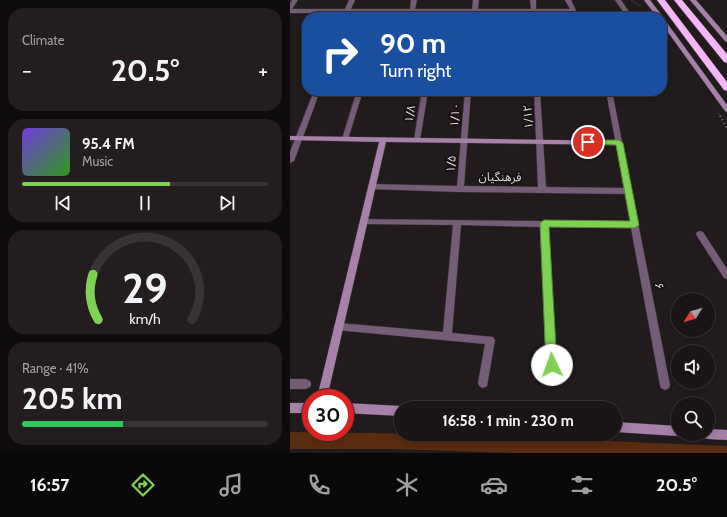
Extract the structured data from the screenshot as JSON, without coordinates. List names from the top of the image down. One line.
{"streets":{"street":["۱/۸","۱/۱۰","۱/۱۲","۱/۵","فرهنگیان","۶"]},"crossings":[["۱/۱۰","۱/۵"],["۱/۱۲","فرهنگیان"],["۱/۵","فرهنگیان"],["فرهنگیان","۶"]],"north":"bottom left","page":{"tile":["Climate",["Range · 41%","205 km"]],"turn":["90 m","Turn right"],"heat":["−","20.5°","+"],"song":["95.4 FM","Music"],"limit":"30","trip":"16:58 · 1 min · 230 m","tabs":["16:57","20.5°"],"gauge":["29","km/h"]}}
